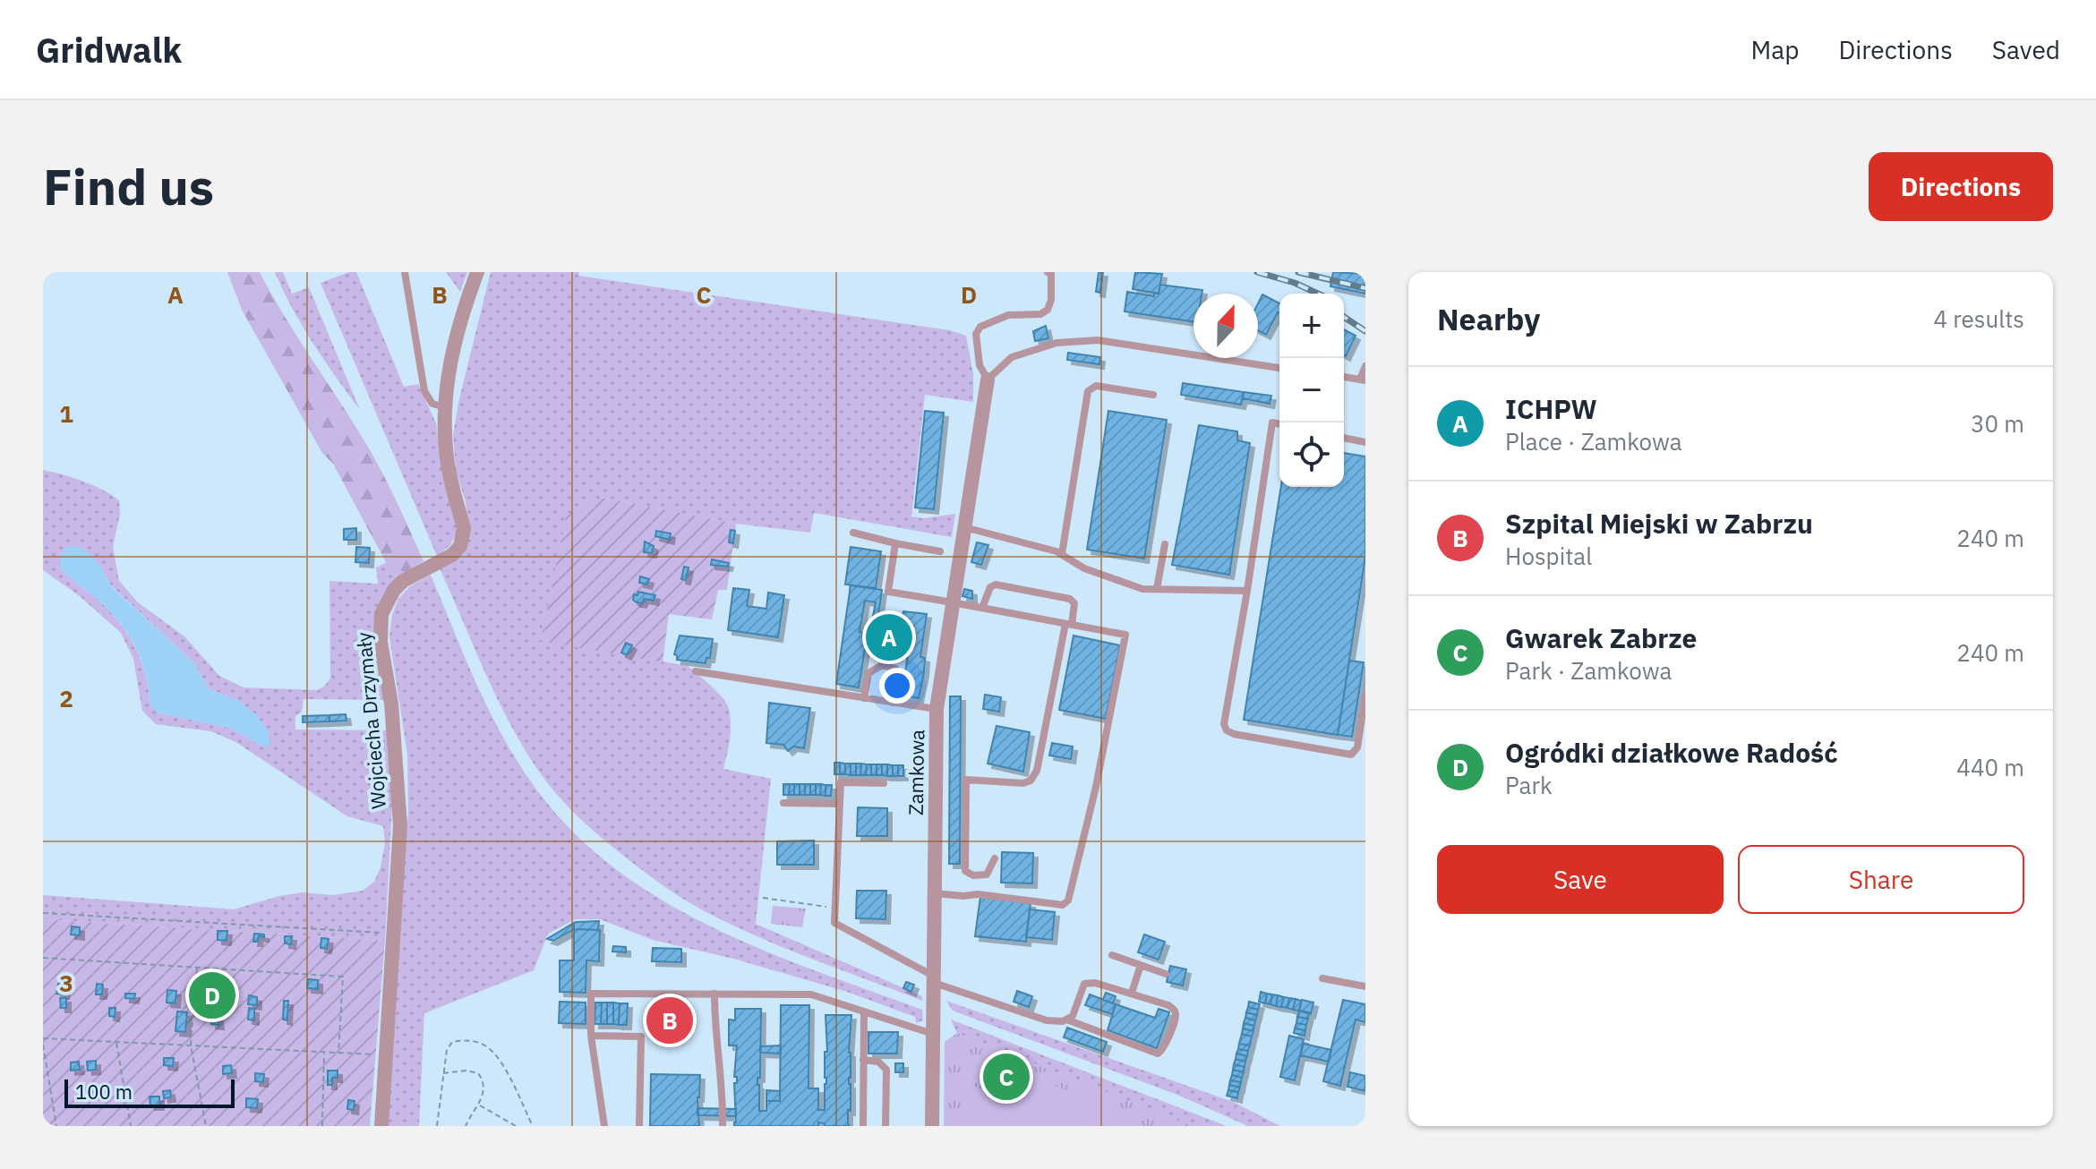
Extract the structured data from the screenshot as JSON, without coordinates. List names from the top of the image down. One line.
{"streets":{"street":["Wojciecha Drzymały","Zamkowa"]},"scale_bar":"100 m","north":"top","page":{"header":"Gridwalk","nav":["Map","Directions","Saved"],"buttons":["Directions",["Save","Share"]],"title":"Find us","heading":["Nearby","4 results"],"map_buttons":["+","−"],"list":[{"mark":"A","name":"ICHPW","note":"Place · Zamkowa","value":"30 m"},{"mark":"B","name":"Szpital Miejski w Zabrzu","note":"Hospital","value":"240 m"},{"mark":"C","name":"Gwarek Zabrze","note":"Park · Zamkowa","value":"240 m"},{"mark":"D","name":"Ogródki działkowe Radość","note":"Park","value":"440 m"}],"pins":["A","D","B","C"],"scale":"100 m"},"grid":{"columns":["A","B","C","D"],"rows":["1","2","3"]}}
